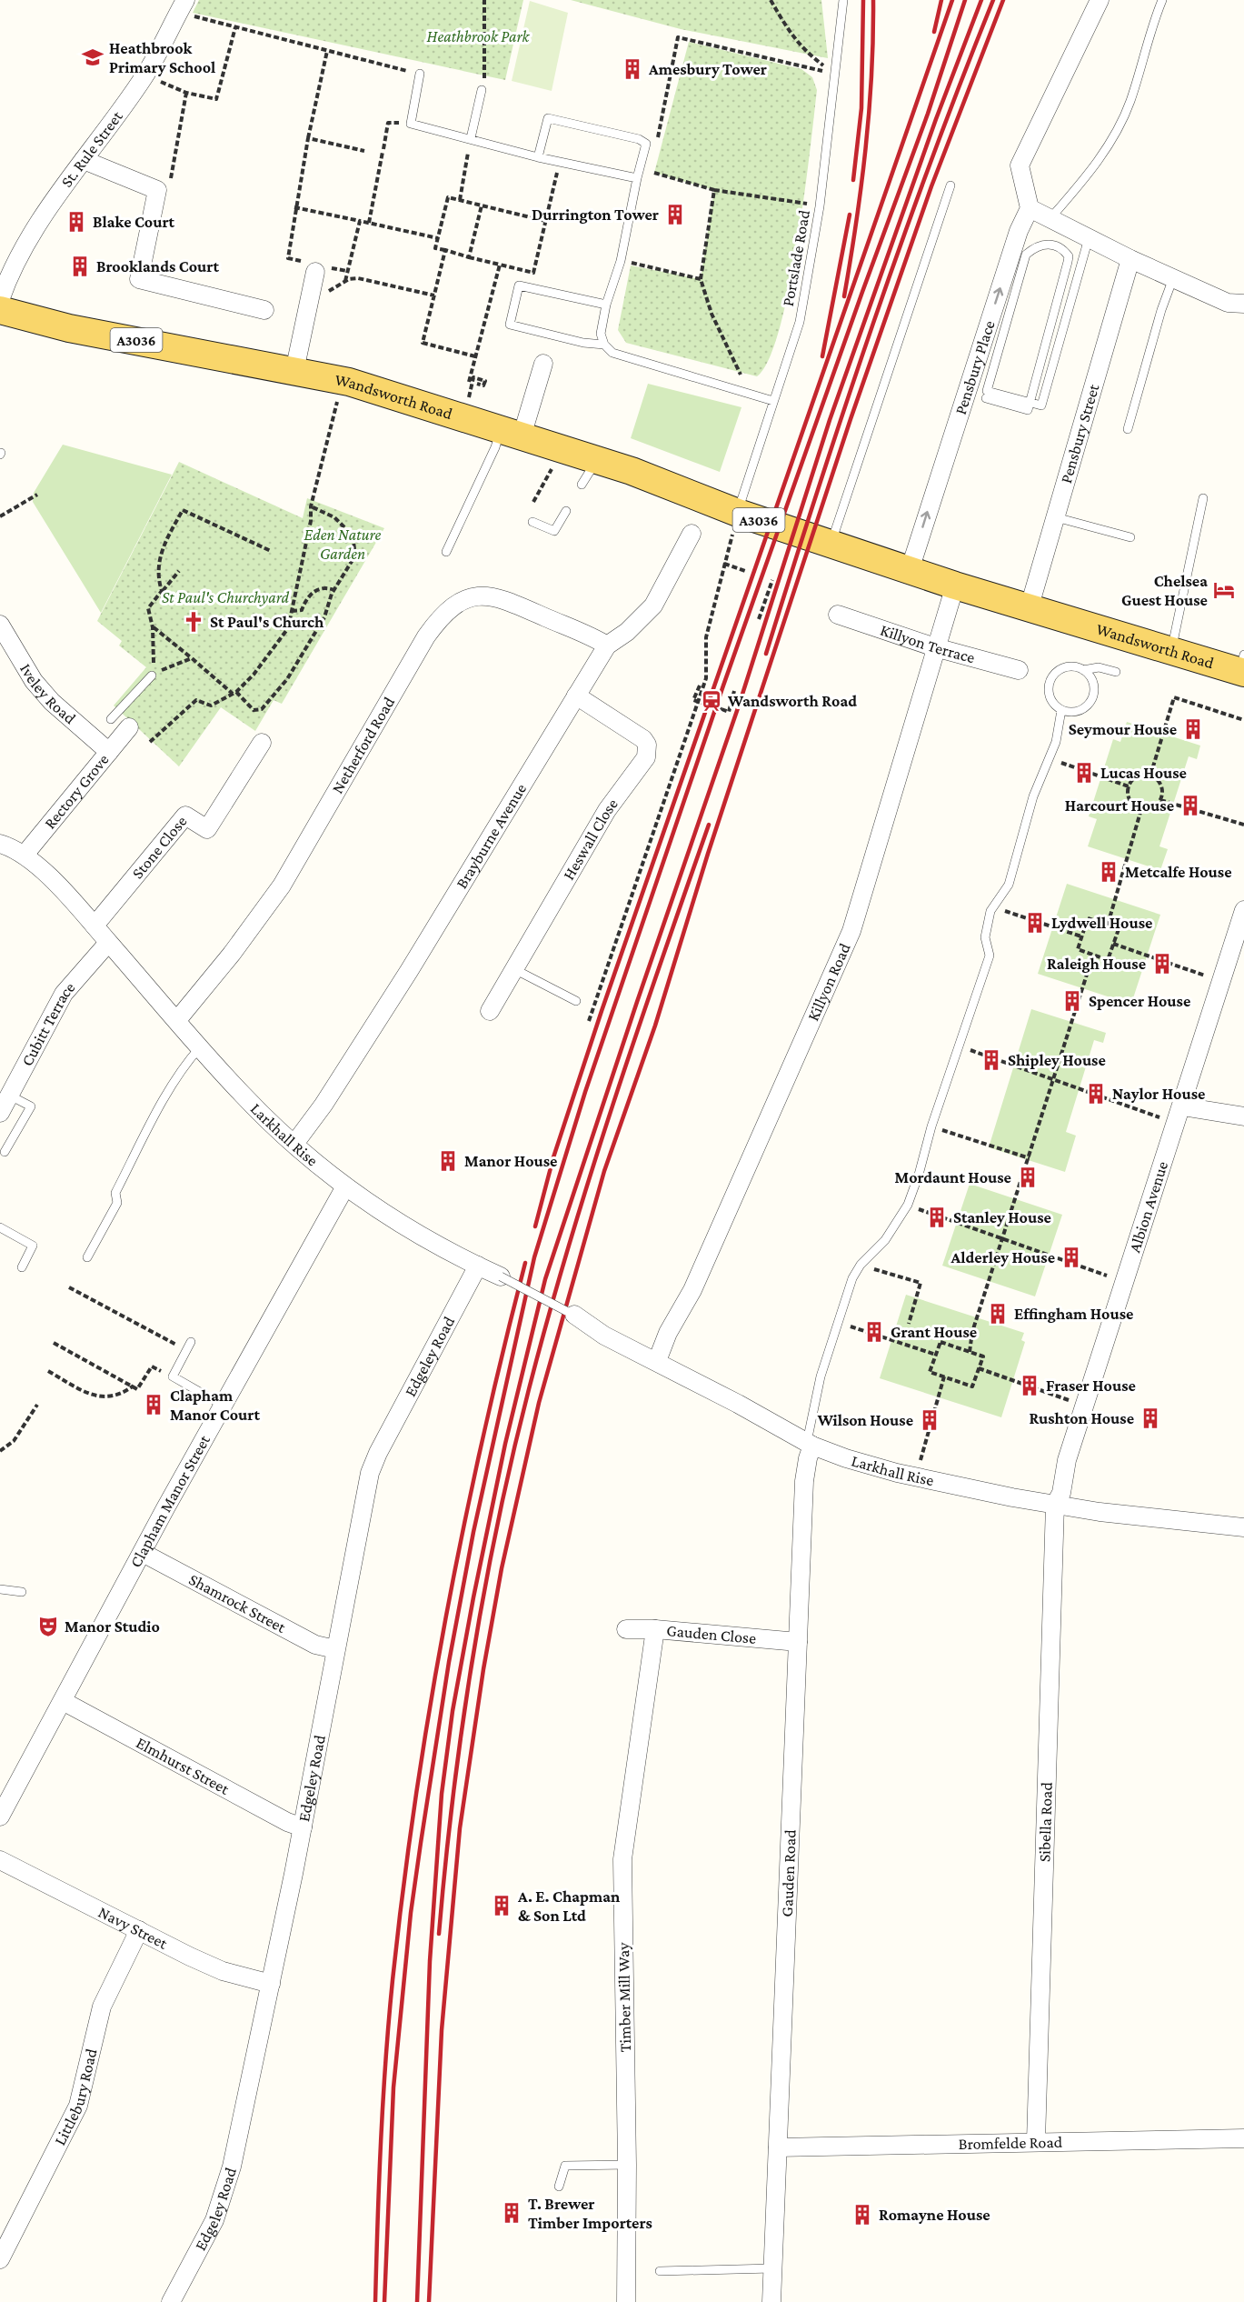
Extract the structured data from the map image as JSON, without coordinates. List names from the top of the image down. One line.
{"streets":{"main road":["A3036","Wandsworth Road"],"street":["St. Rule Street","Pensbury Place","Pensbury Street","Killyon Terrace","Iveley Road","Netherford Road","Rectory Grove","Brayburne Avenue","Heswall Close","Stone Close","Killyon Road","Cubitt Terrace","Larkhall Rise","Albion Avenue","Edgeley Road","Clapham Manor Street","Shamrock Street","Gauden Close","Elmhurst Street","Sibella Road","Gauden Road","Navy Street","Timber Mill Way","Littlebury Road","Bromfelde Road"],"lane":["Portslade Road"]},"crossings":[["Portslade Road","Wandsworth Road"],["Pensbury Place","Wandsworth Road"],["Wandsworth Road","Pensbury Street"],["Wandsworth Road","Killyon Road"],["Killyon Terrace","Killyon Road"],["Iveley Road","Rectory Grove"],["Netherford Road","Brayburne Avenue"],["Netherford Road","Larkhall Rise"],["Brayburne Avenue","Heswall Close"],["Brayburne Avenue","Larkhall Rise"],["Killyon Road","Larkhall Rise"],["Cubitt Terrace","Larkhall Rise"],["Larkhall Rise","Albion Avenue"],["Larkhall Rise","Edgeley Road"],["Larkhall Rise","Clapham Manor Street"],["Larkhall Rise","Sibella Road"],["Larkhall Rise","Gauden Road"],["Albion Avenue","Sibella Road"],["Edgeley Road","Shamrock Street"],["Edgeley Road","Elmhurst Street"],["Edgeley Road","Navy Street"],["Clapham Manor Street","Shamrock Street"],["Clapham Manor Street","Elmhurst Street"],["Gauden Close","Gauden Road"],["Gauden Close","Timber Mill Way"],["Sibella Road","Bromfelde Road"],["Gauden Road","Bromfelde Road"],["Navy Street","Littlebury Road"]],"one_way":["Pensbury Place"],"parks":["Heathbrook Park","Eden Nature Garden","St Paul's Churchyard"],"places":{"school or university":["Heathbrook Primary School"],"building":["Amesbury Tower","Durrington Tower","Blake Court","Brooklands Court","Seymour House","Lucas House","Harcourt House","Metcalfe House","Lydwell House","Raleigh House","Spencer House","Shipley House","Naylor House","Manor House","Mordaunt House","Stanley House","Alderley House","Effingham House","Grant House","Fraser House","Clapham Manor Court","Rushton House","Wilson House","A. E. Chapman & Son Ltd","T. Brewer Timber Importers","Romayne House"],"hotel":["Chelsea Guest House"],"church":["St Paul's Church"],"station":["Wandsworth Road"],"theatre":["Manor Studio"]}}
